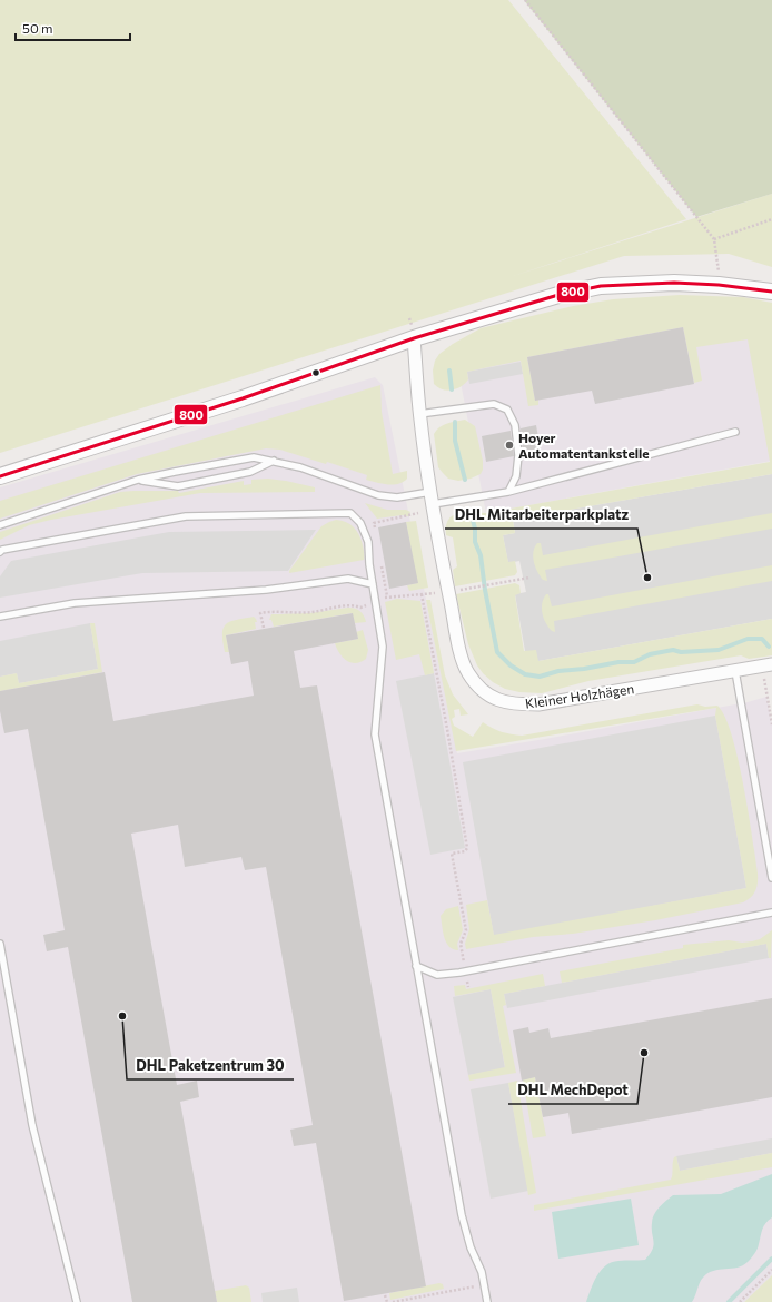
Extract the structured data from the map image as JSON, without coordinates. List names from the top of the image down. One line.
{"streets":{"street":["Kleiner Holzhägen"]},"places":["Hoyer Automatentankstelle","DHL Mitarbeiterparkplatz","DHL Paketzentrum 30","DHL MechDepot"],"lines":["transit line 800"],"scale_bar":"50 m"}
